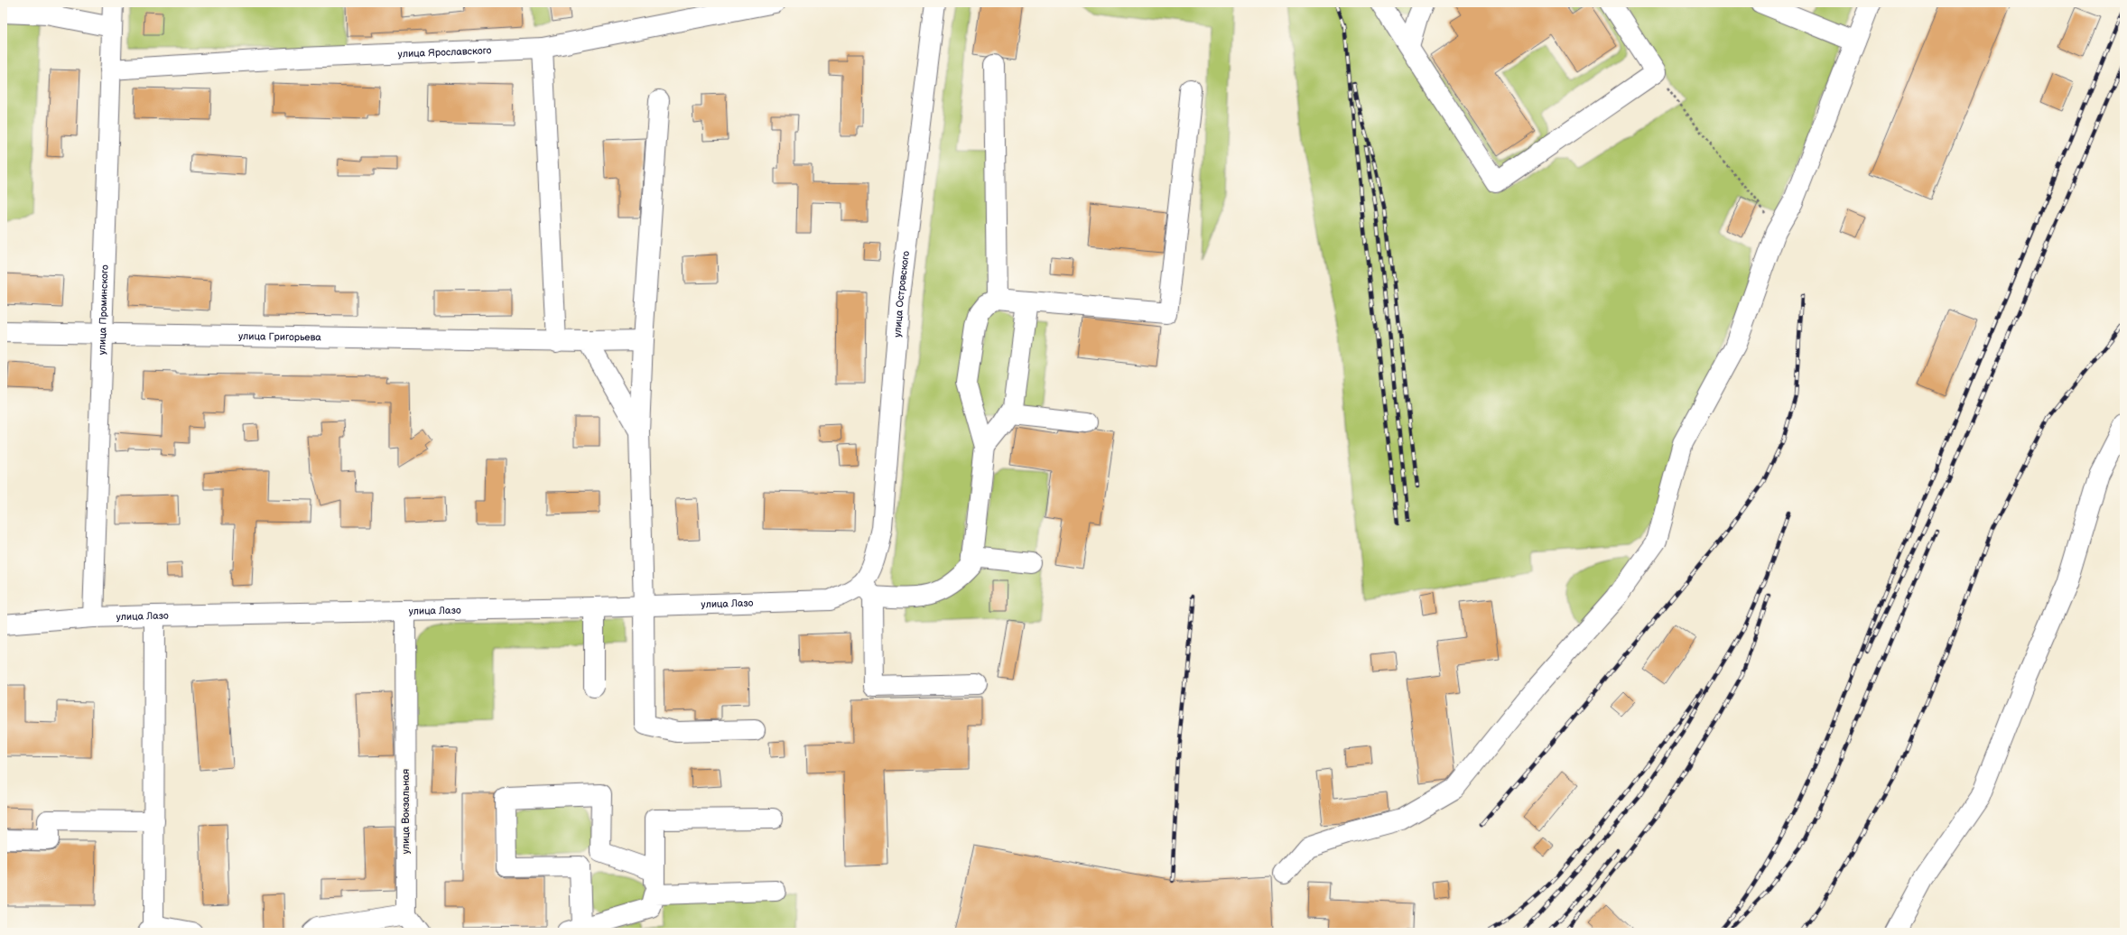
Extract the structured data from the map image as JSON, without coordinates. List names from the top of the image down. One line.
{"streets":{"street":["улица Ярославского","улица Островского","улица Проминского","улица Григорьева","улица Лазо","улица Вокзальная"]},"crossings":[["улица Ярославского","улица Проминского"],["улица Островского","улица Лазо"],["улица Проминского","улица Григорьева"],["улица Проминского","улица Лазо"],["улица Лазо","улица Вокзальная"]]}
